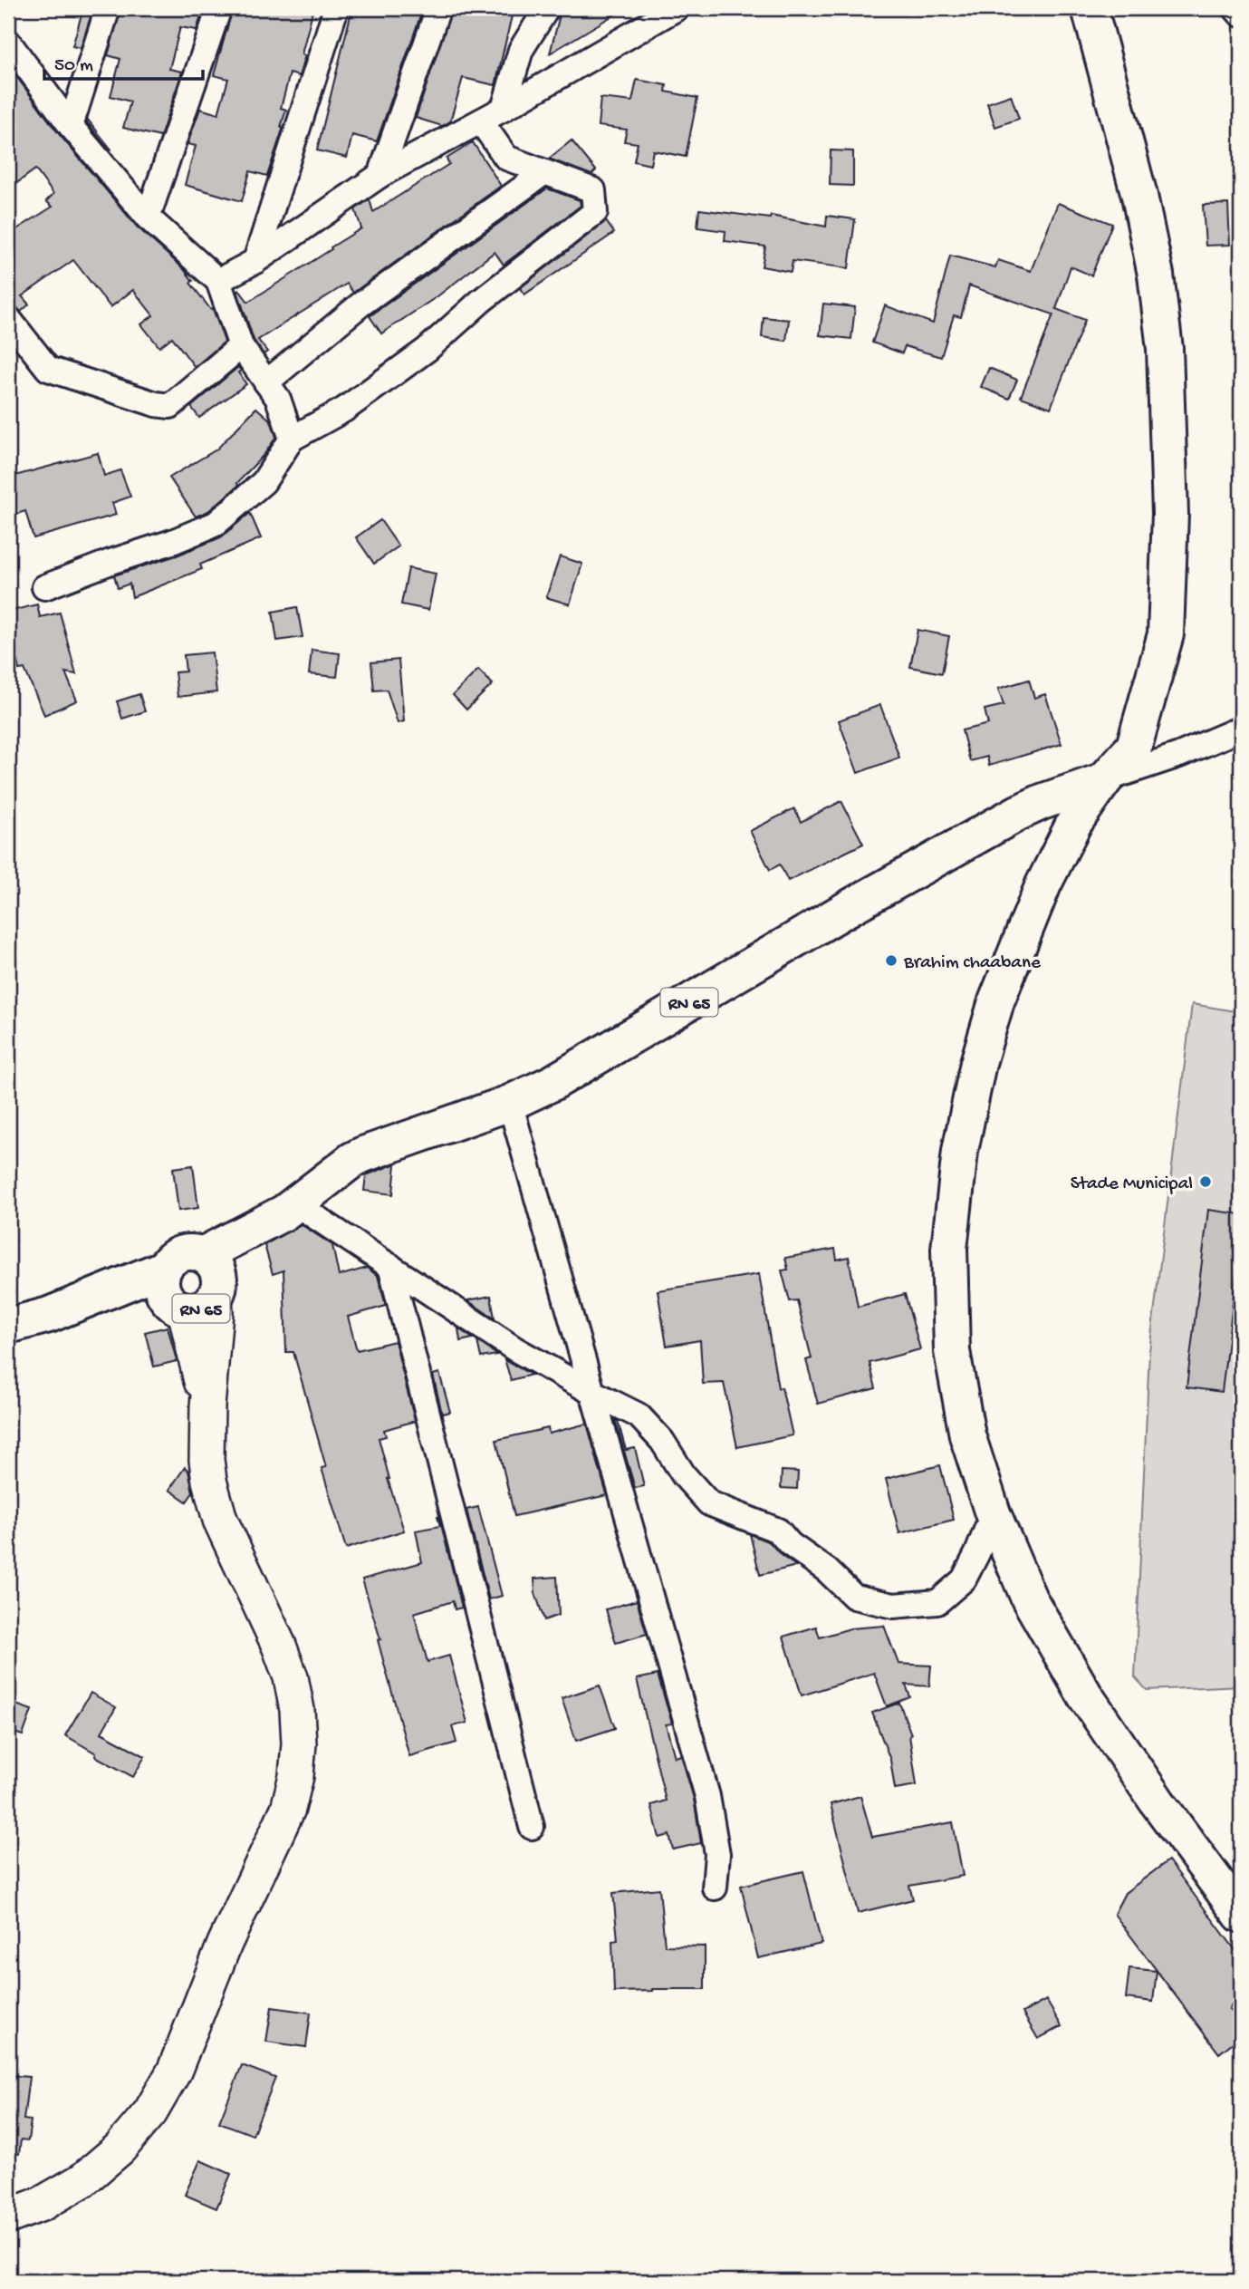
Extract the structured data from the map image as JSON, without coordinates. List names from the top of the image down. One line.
{"streets":{"main road":["RN 65"]},"places":["Brahim chaabane","Stade Municipal"],"scale_bar":"50 m"}
